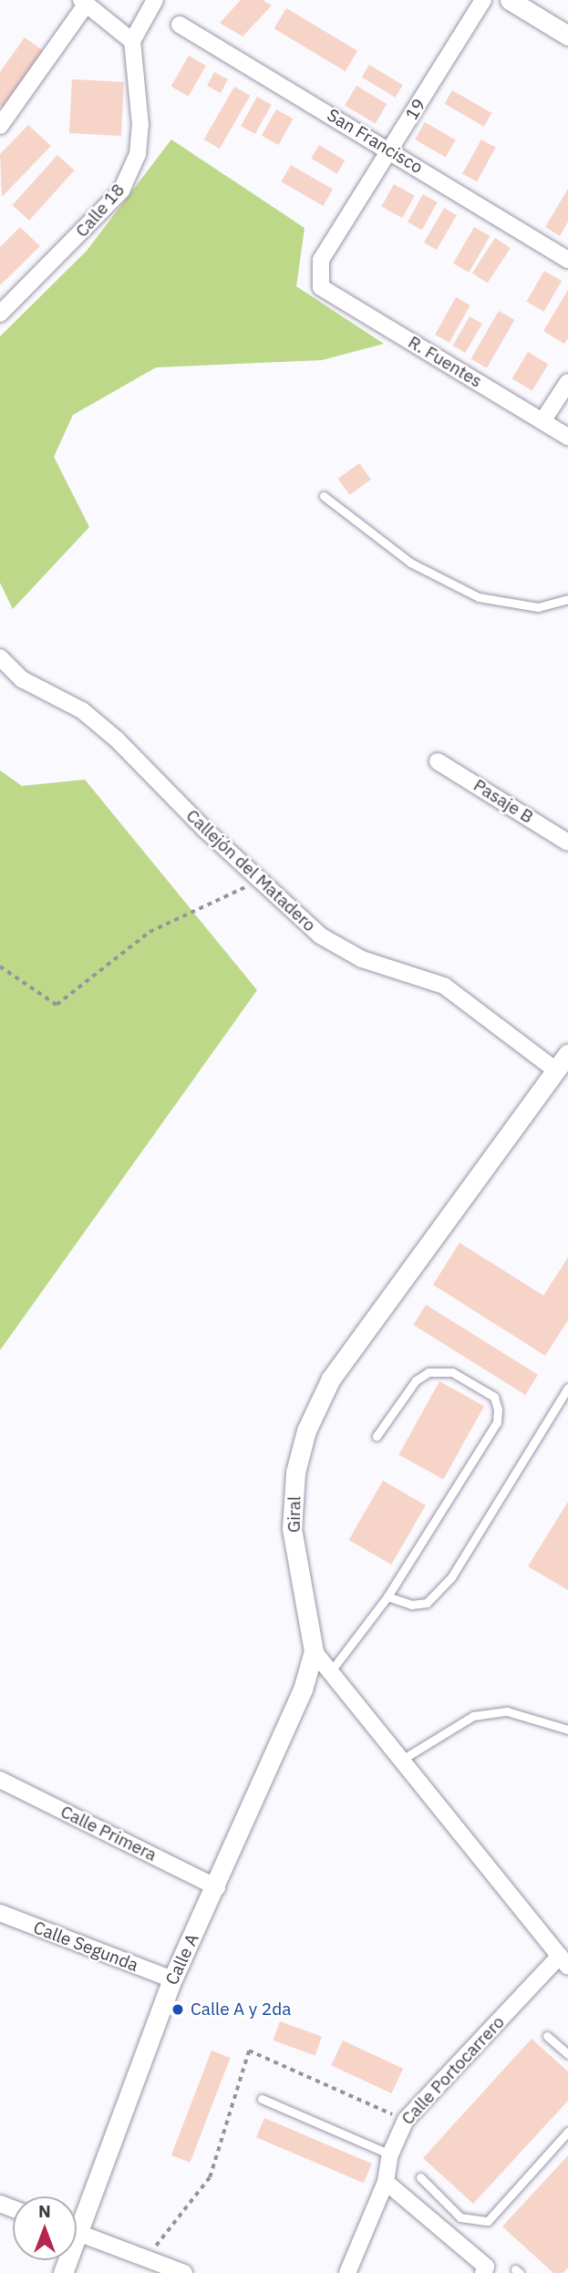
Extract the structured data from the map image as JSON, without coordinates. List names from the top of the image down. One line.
{"streets":{"street":["19","San Francisco","Calle 18","R. Fuentes","Pasaje B","Callejón del Matadero","Giral","Calle Primera","Calle Segunda","Calle A","Calle Portocarrero"]},"crossings":[["19","San Francisco"],["19","R. Fuentes"],["Callejón del Matadero","Giral"],["Giral","Calle A"],["Giral","Calle Portocarrero"],["Calle Primera","Calle A"],["Calle Segunda","Calle A"]],"places":["Calle A y 2da"],"north":"top"}
